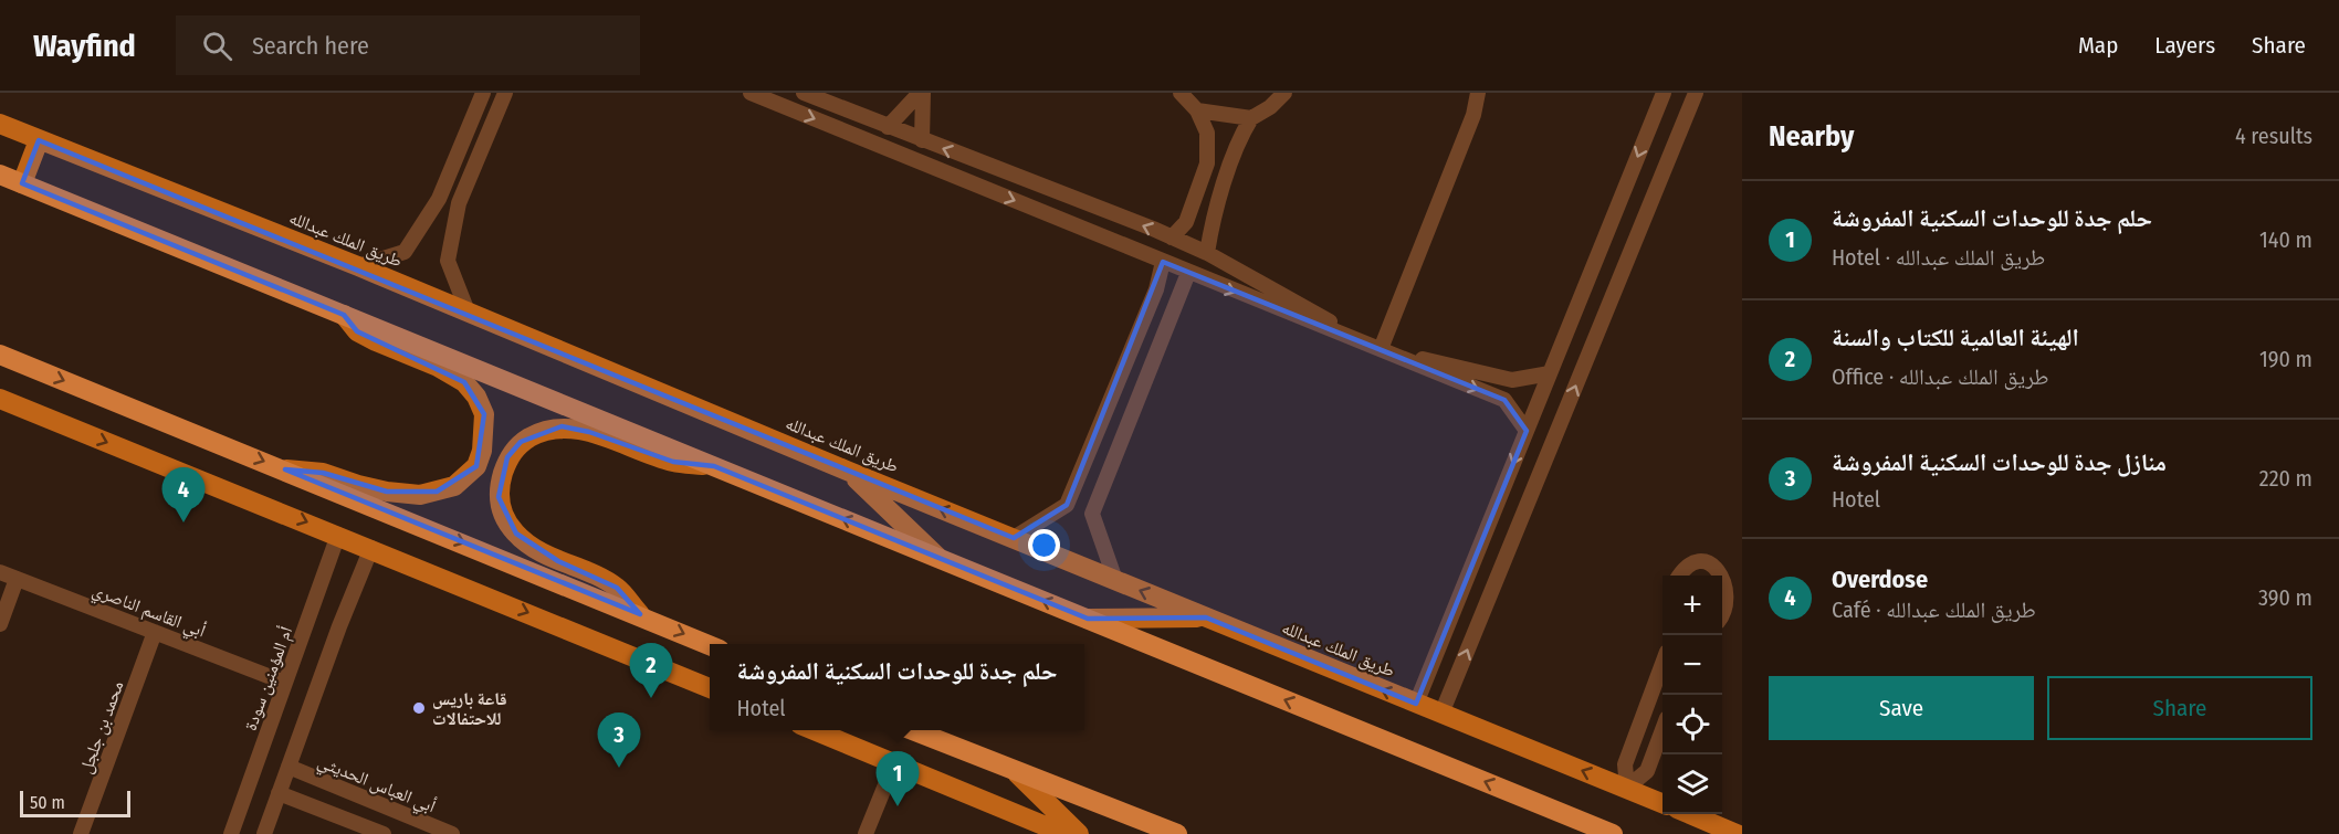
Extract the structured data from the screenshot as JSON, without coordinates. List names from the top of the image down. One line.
{"streets":{"main road":["طريق الملك عبدالله"],"street":["أبي القاسم الناصري","أم المؤمنين سودة","محمد بن جلجل","أبي العباس الحديثي"]},"crossings":[["أبي القاسم الناصري","أم المؤمنين سودة"],["أبي القاسم الناصري","محمد بن جلجل"]],"places":["قاعة باريس للاحتفالات"],"scale_bar":"50 m","page":{"header":"Wayfind","search":"Search here","nav":["Map","Layers","Share"],"heading":["Nearby","4 results"],"list":[{"mark":"1","name":"حلم جدة للوحدات السكنية المفروشة","note":"Hotel · طريق الملك عبدالله","value":"140 m"},{"mark":"2","name":"الهيئة العالمية للكتاب والسنة","note":"Office · طريق الملك عبدالله","value":"190 m"},{"mark":"3","name":"منازل جدة للوحدات السكنية المفروشة","note":"Hotel","value":"220 m"},{"mark":"4","name":"Overdose","note":"Café · طريق الملك عبدالله","value":"390 m"}],"pins":["4","2","3","1"],"map_buttons":["+","−"],"popup":["حلم جدة للوحدات السكنية المفروشة","Hotel"],"buttons":["Save","Share"],"scale":"50 m"}}
